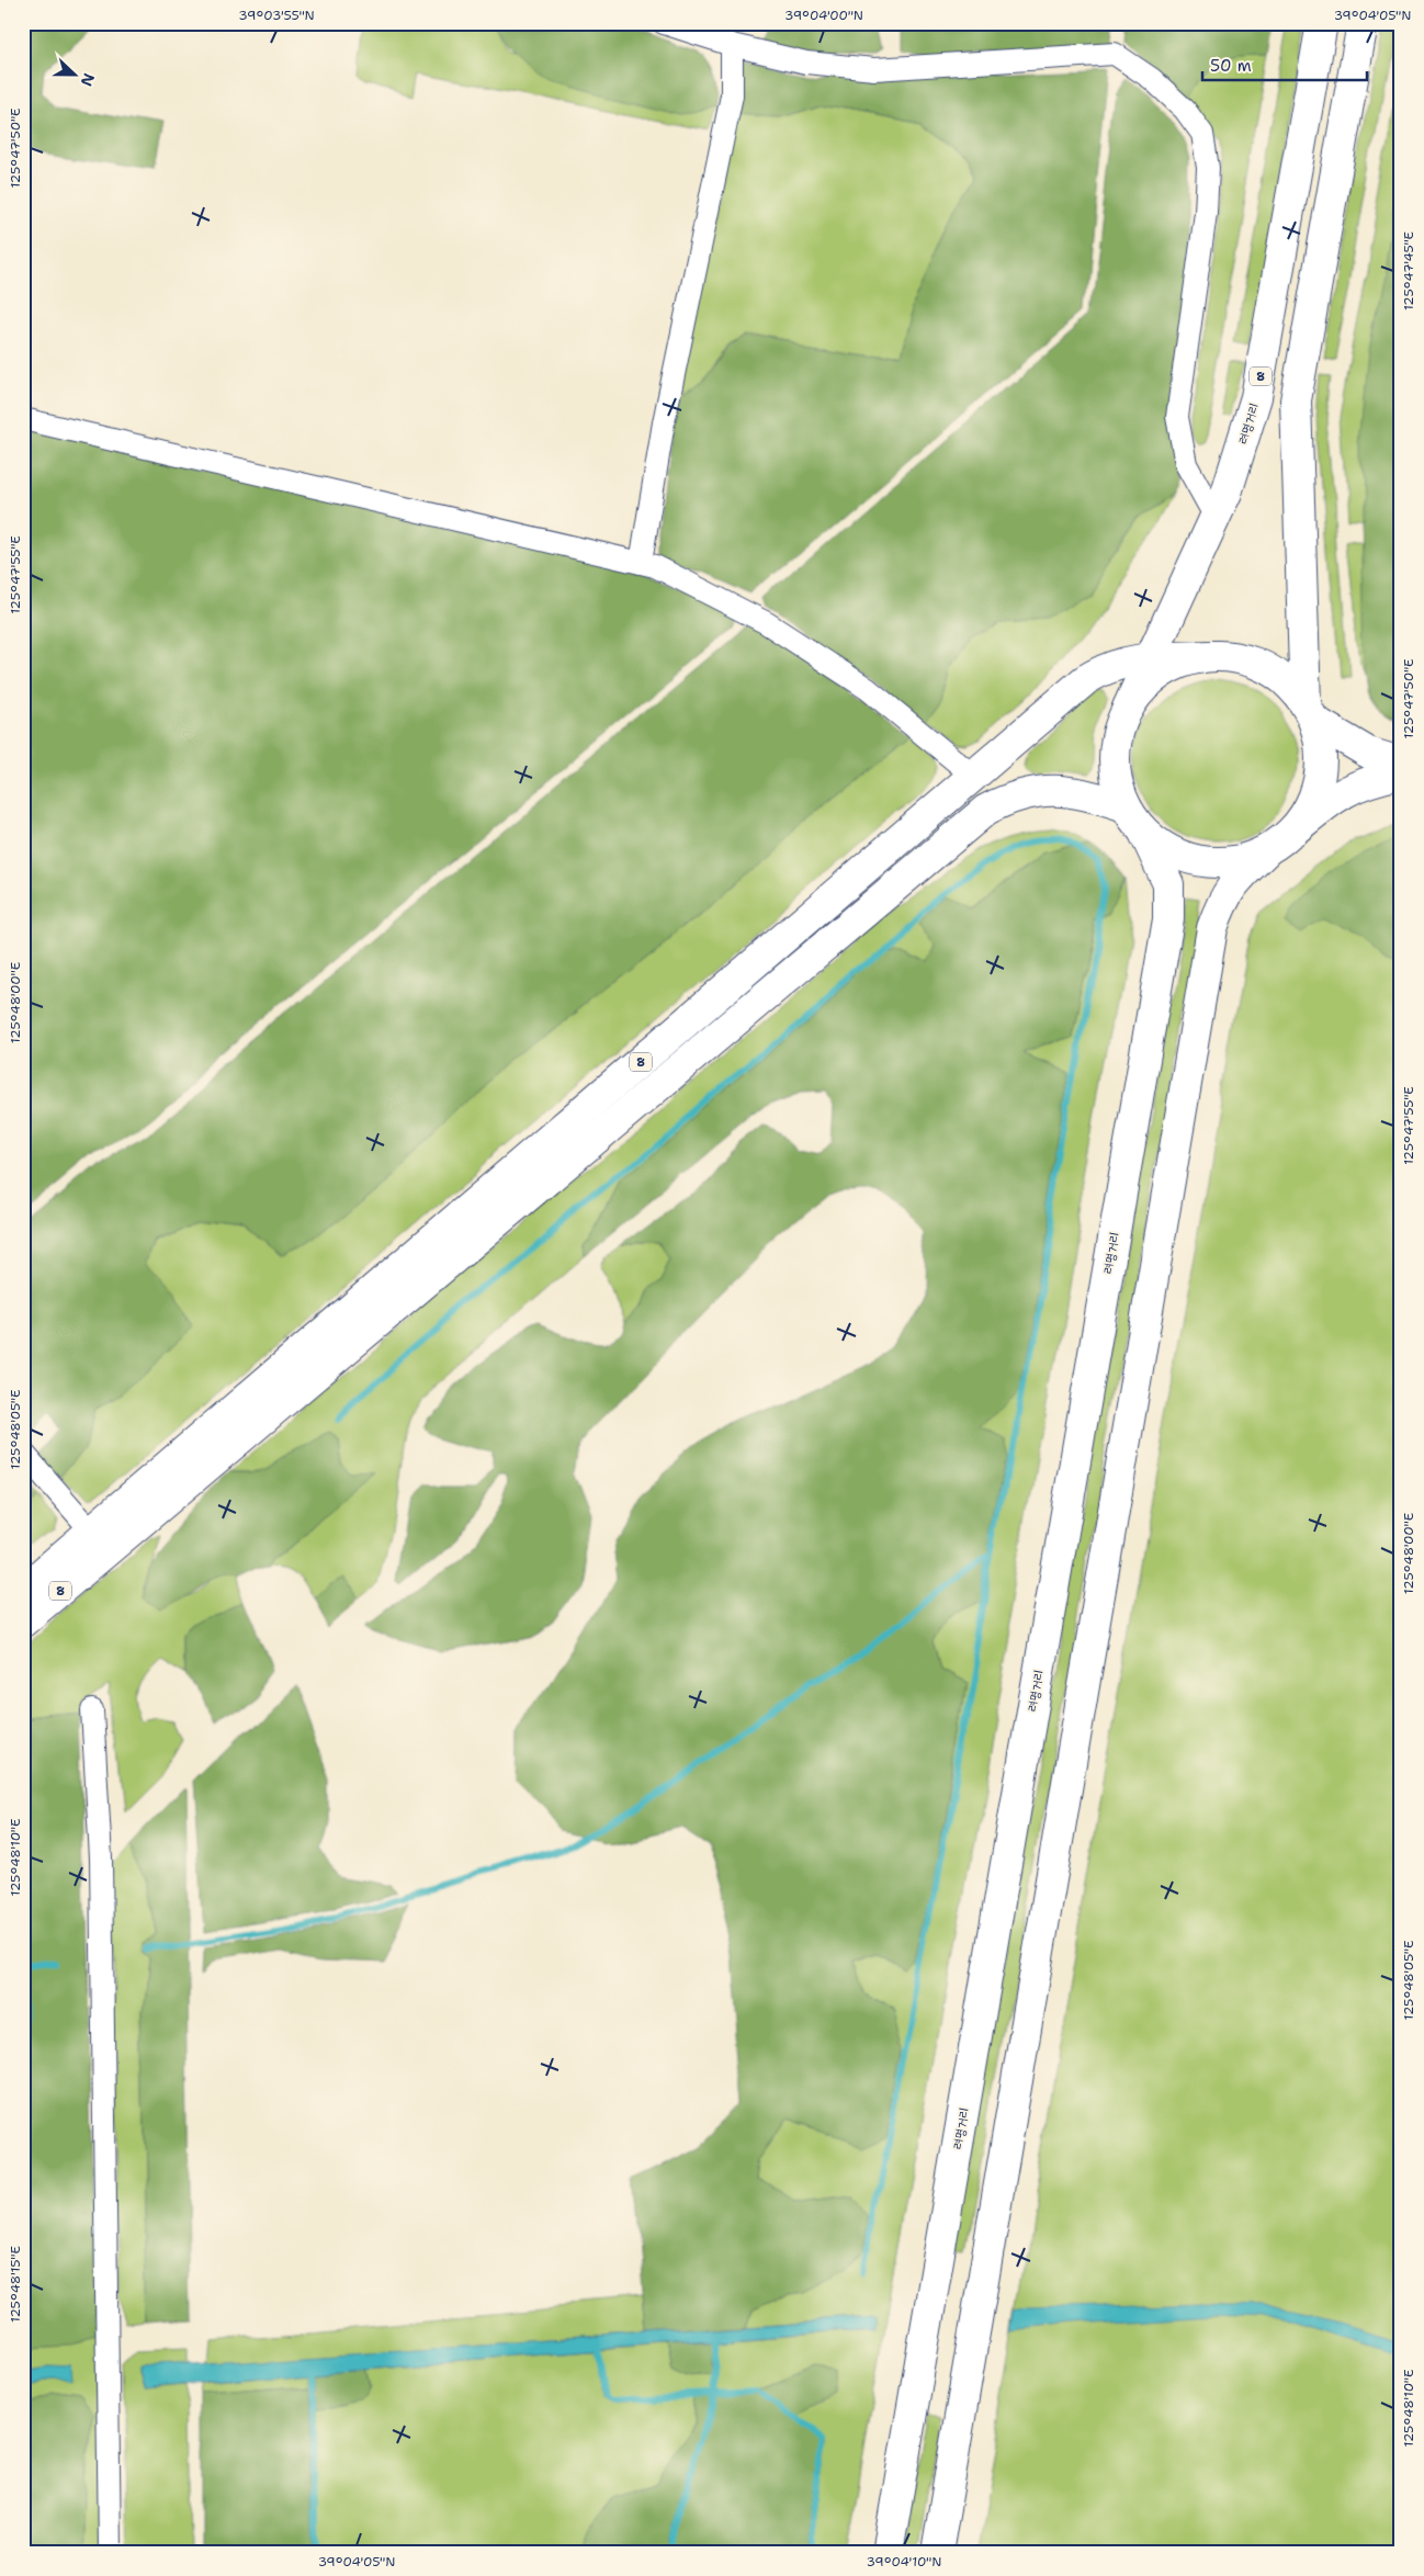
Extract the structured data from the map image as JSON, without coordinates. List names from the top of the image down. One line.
{"streets":{"main road":["8","려명거리"]},"crossings":[["8","려명거리"]],"scale_bar":"50 m","north":"right","coordinates":["39°03'55\"N","39°04'00\"N","39°04'05\"N","125°47'50\"E","125°47'45\"E","125°47'55\"E","125°48'00\"E","125°48'05\"E","125°48'10\"E","125°48'15\"E","39°04'10\"N"]}
